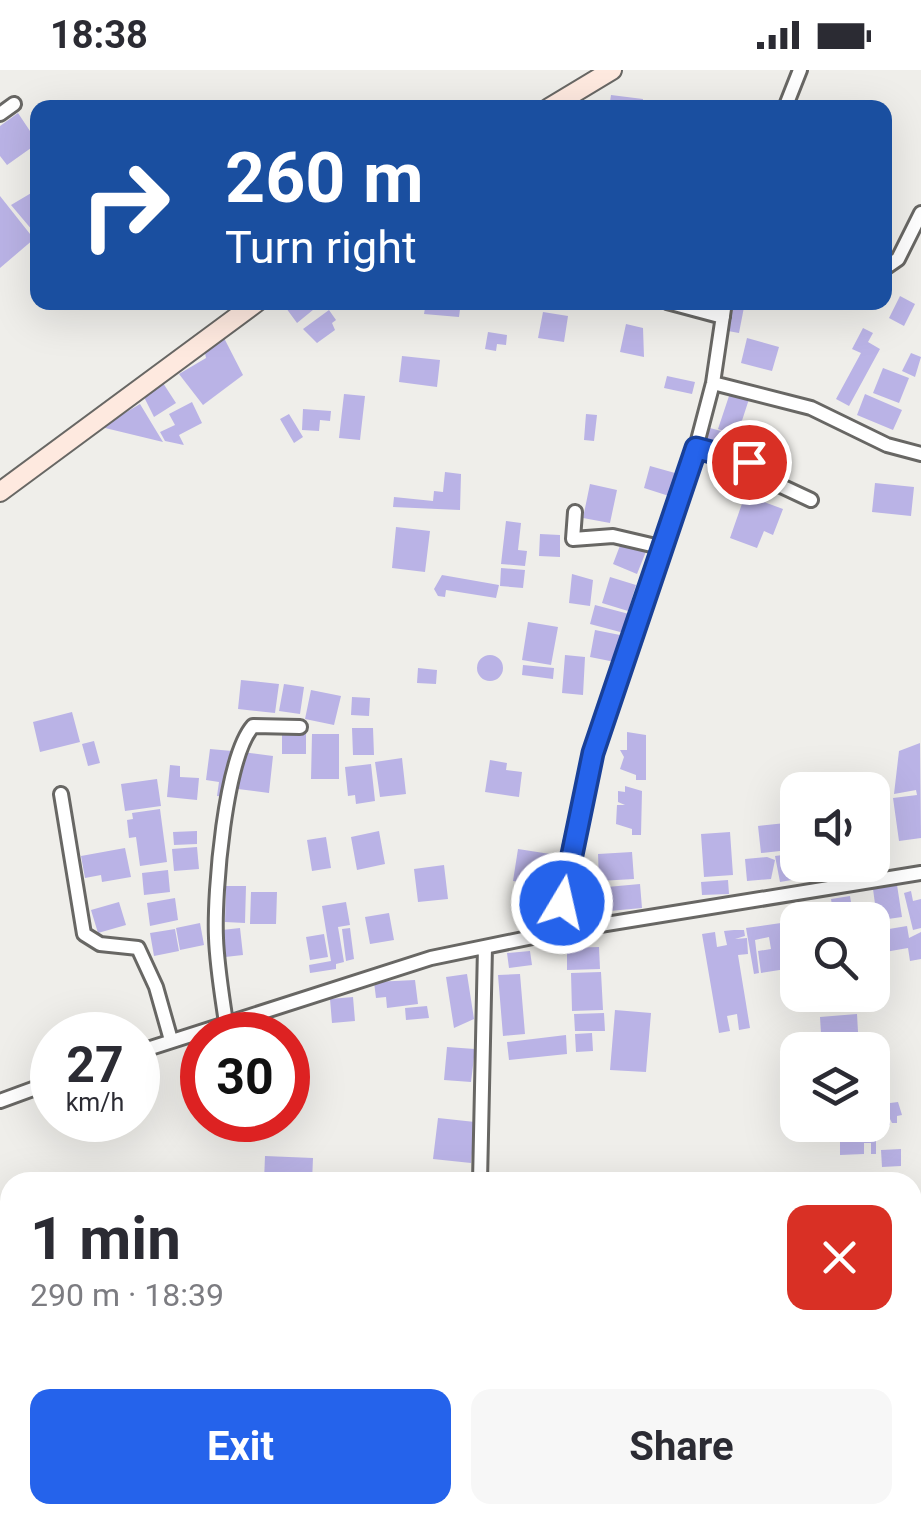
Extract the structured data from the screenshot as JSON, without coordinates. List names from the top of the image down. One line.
{"page":{"status":"18:38","turn":["260 m","Turn right"],"speed":"27 km/h","limit":"30","heading":["1 min","290 m · 18:39"],"buttons":["Exit","Share"]}}
